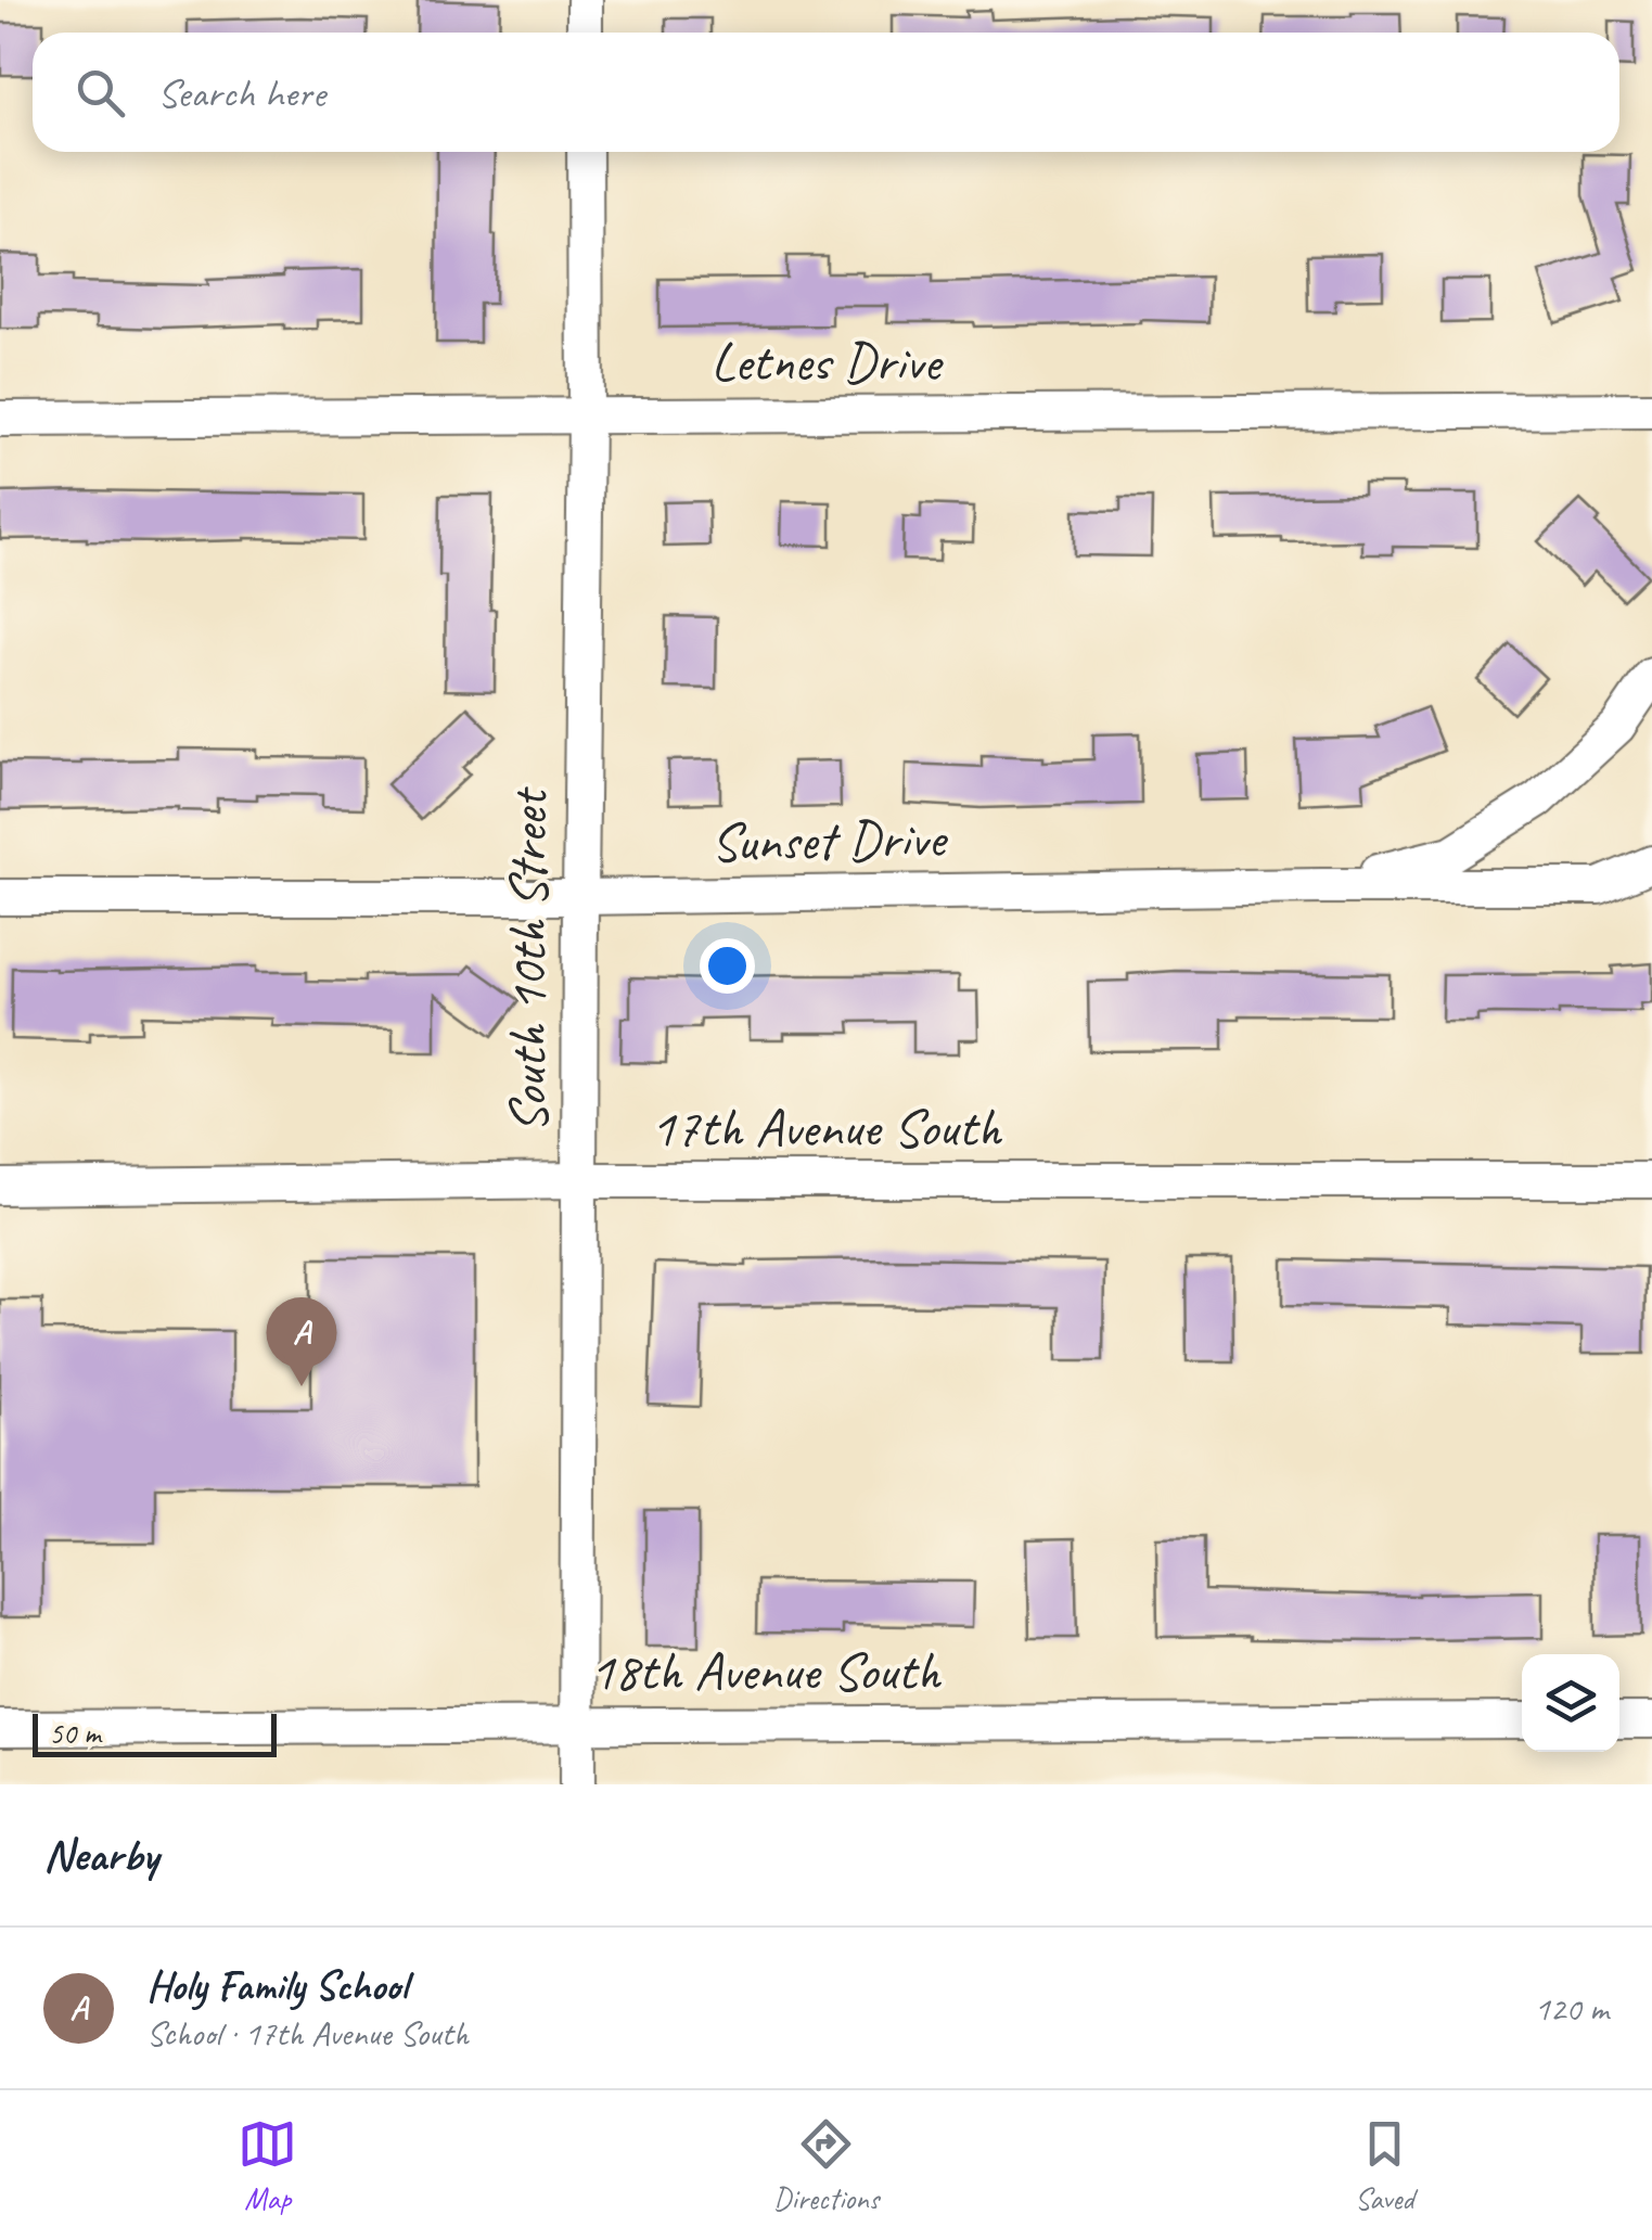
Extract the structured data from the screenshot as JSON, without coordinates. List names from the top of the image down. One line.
{"streets":{"street":["Letnes Drive","Sunset Drive","South 10th Street","17th Avenue South","18th Avenue South"]},"crossings":[["Letnes Drive","South 10th Street"],["Sunset Drive","South 10th Street"],["South 10th Street","17th Avenue South"],["South 10th Street","18th Avenue South"]],"scale_bar":"50 m","page":{"search":"Search here","pins":"A","scale":"50 m","heading":"Nearby","list":[{"mark":"A","name":"Holy Family School","note":"School · 17th Avenue South","value":"120 m"}],"nav":["Map","Directions","Saved"]}}
